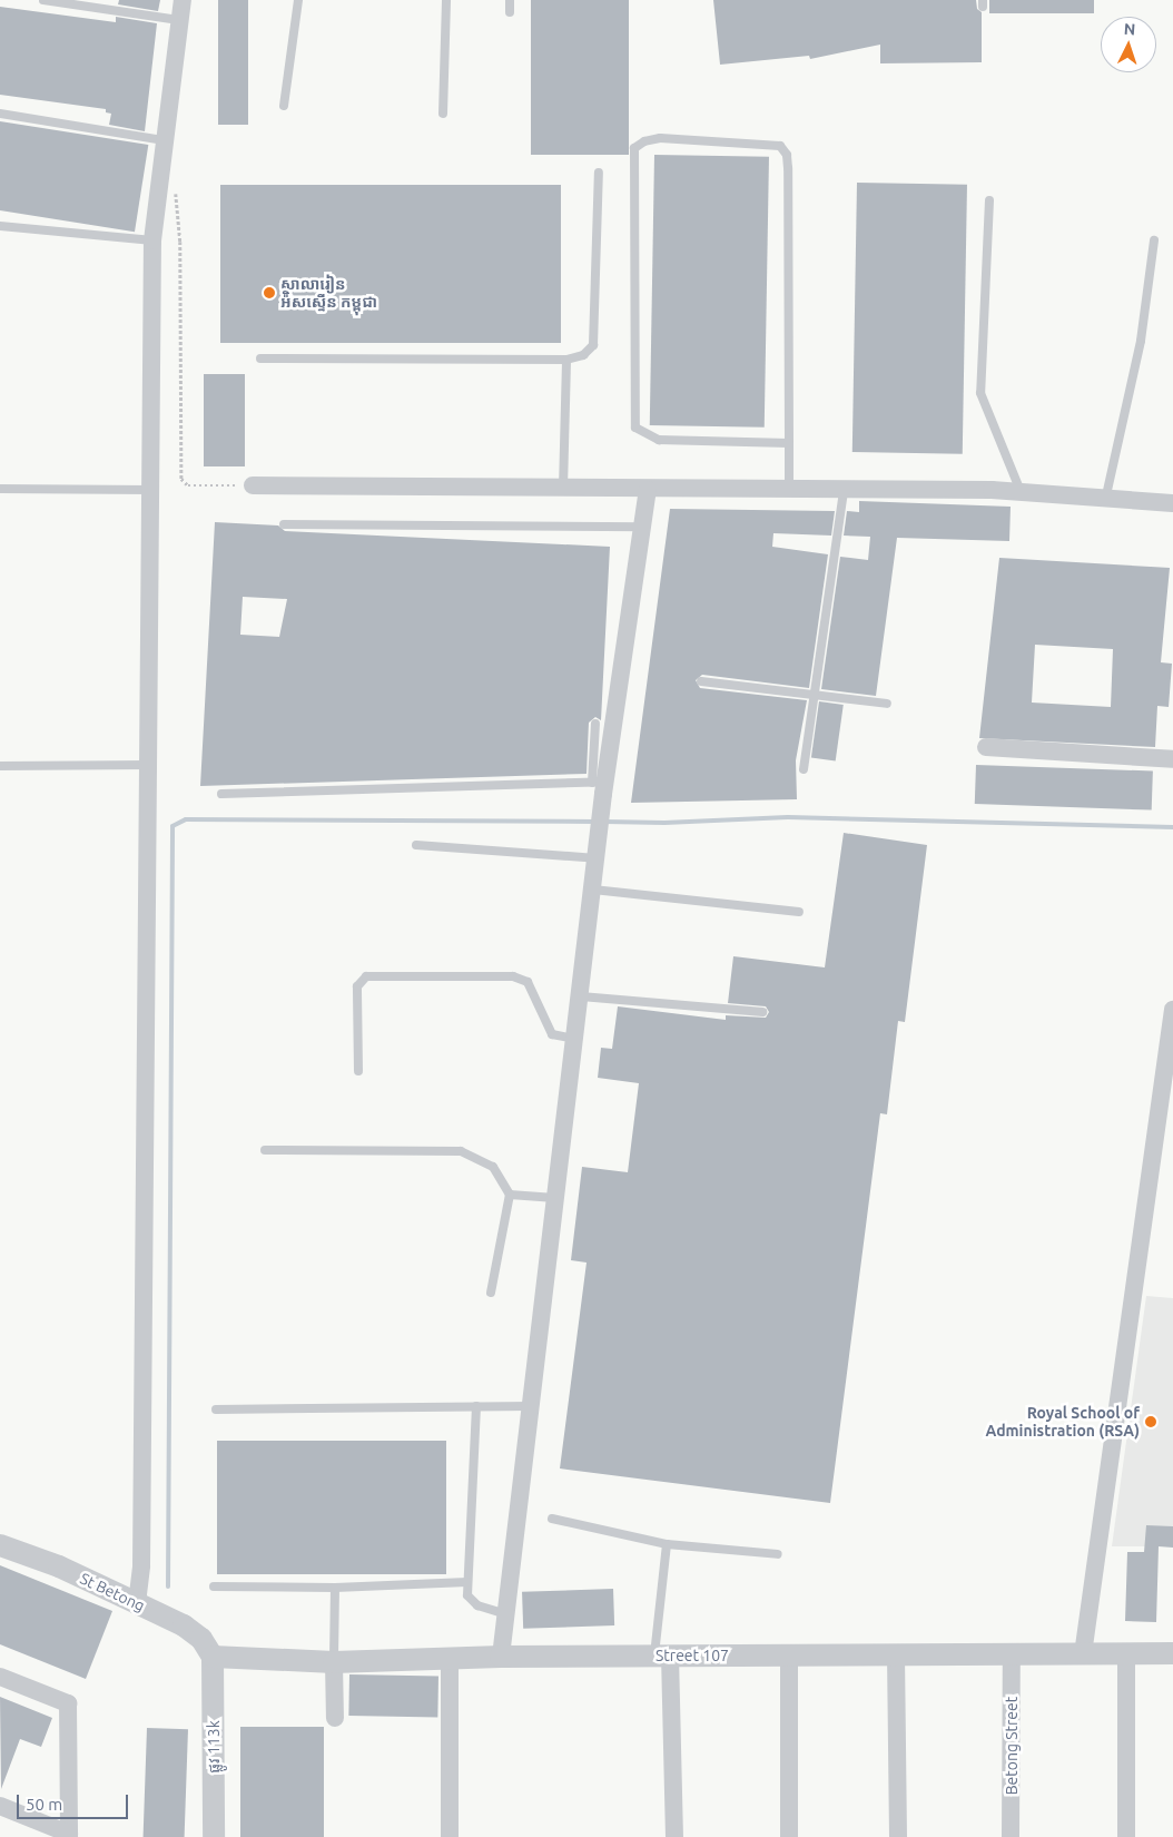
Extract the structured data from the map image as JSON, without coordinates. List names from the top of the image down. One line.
{"streets":{"street":["St Betong","Street 107","Betong Street","ផ្លូវ 113k"]},"crossings":[["St Betong","Street 107"],["St Betong","ផ្លូវ 113k"],["Street 107","Betong Street"],["Street 107","ផ្លូវ 113k"]],"places":["សាលារៀន អ៉ិសស្ទើន កម្ពុជា","Royal School of Administration (RSA)"],"scale_bar":"50 m","north":"top"}
